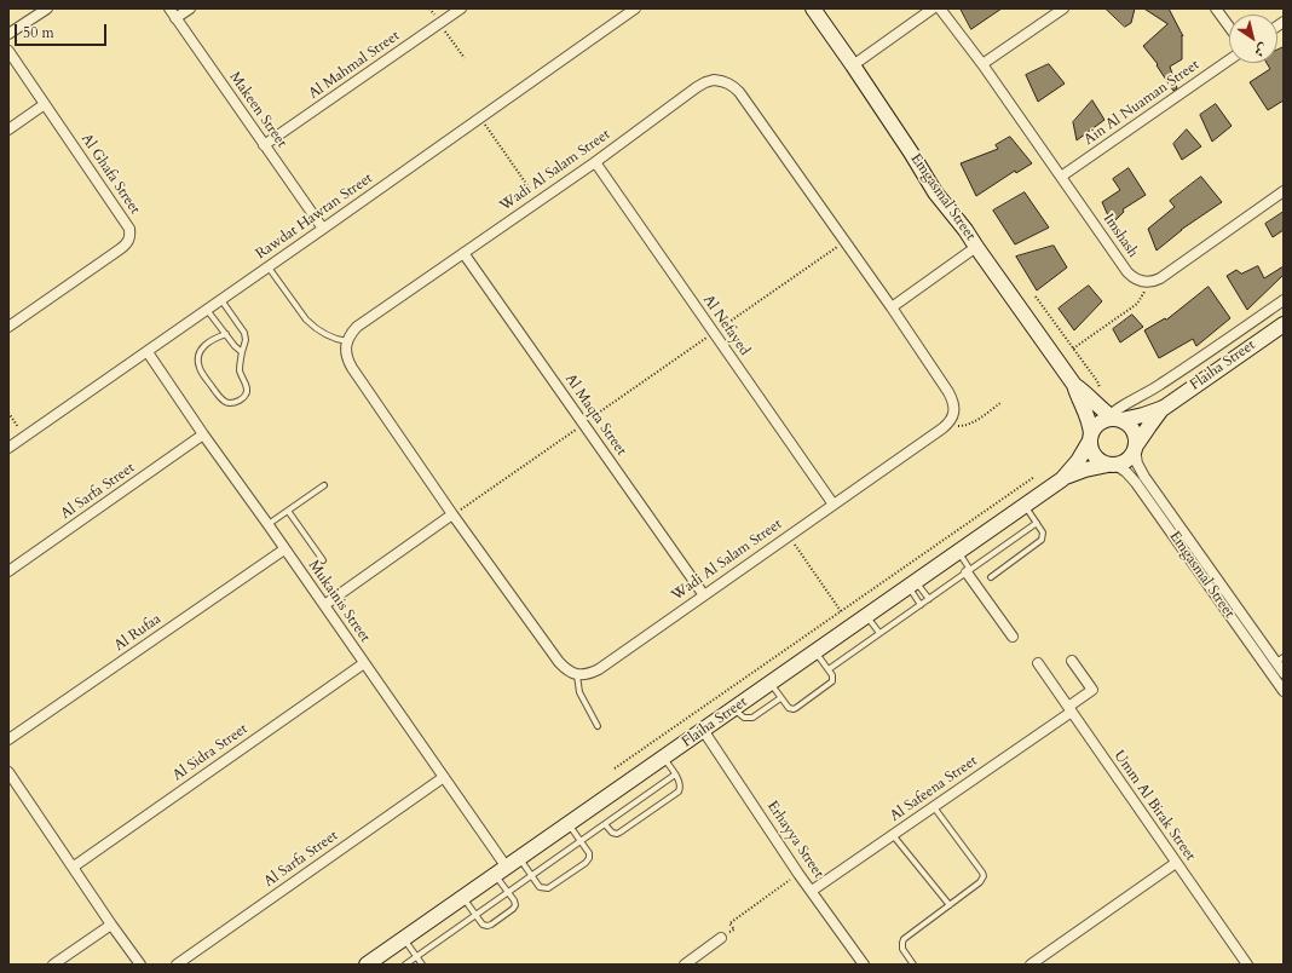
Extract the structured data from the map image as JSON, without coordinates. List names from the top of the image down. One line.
{"streets":{"street":["Al Mahmal Street","Ain Al Nuaman Street","Makeen Street","Wadi Al Salam Street","Al Ghafa Street","Emgasmal Street","Rawdat Hawtan Street","Imshash","Al Nefayed","Flaiha Street","Al Maqta Street","Al Sarfa Street","Mukainis Street","Al Rufaa","Al Sidra Street","Al Safeena Street","Umm Al Birak Street","Erhayya Street"]},"crossings":[["Al Mahmal Street","Makeen Street"],["Ain Al Nuaman Street","Imshash"],["Makeen Street","Rawdat Hawtan Street"],["Wadi Al Salam Street","Al Nefayed"],["Wadi Al Salam Street","Al Maqta Street"],["Emgasmal Street","Flaiha Street"],["Rawdat Hawtan Street","Mukainis Street"],["Flaiha Street","Mukainis Street"],["Flaiha Street","Erhayya Street"],["Al Sarfa Street","Mukainis Street"],["Mukainis Street","Al Rufaa"],["Mukainis Street","Al Sidra Street"],["Al Safeena Street","Umm Al Birak Street"],["Al Safeena Street","Erhayya Street"]],"scale_bar":"50 m","north":"bottom right"}
